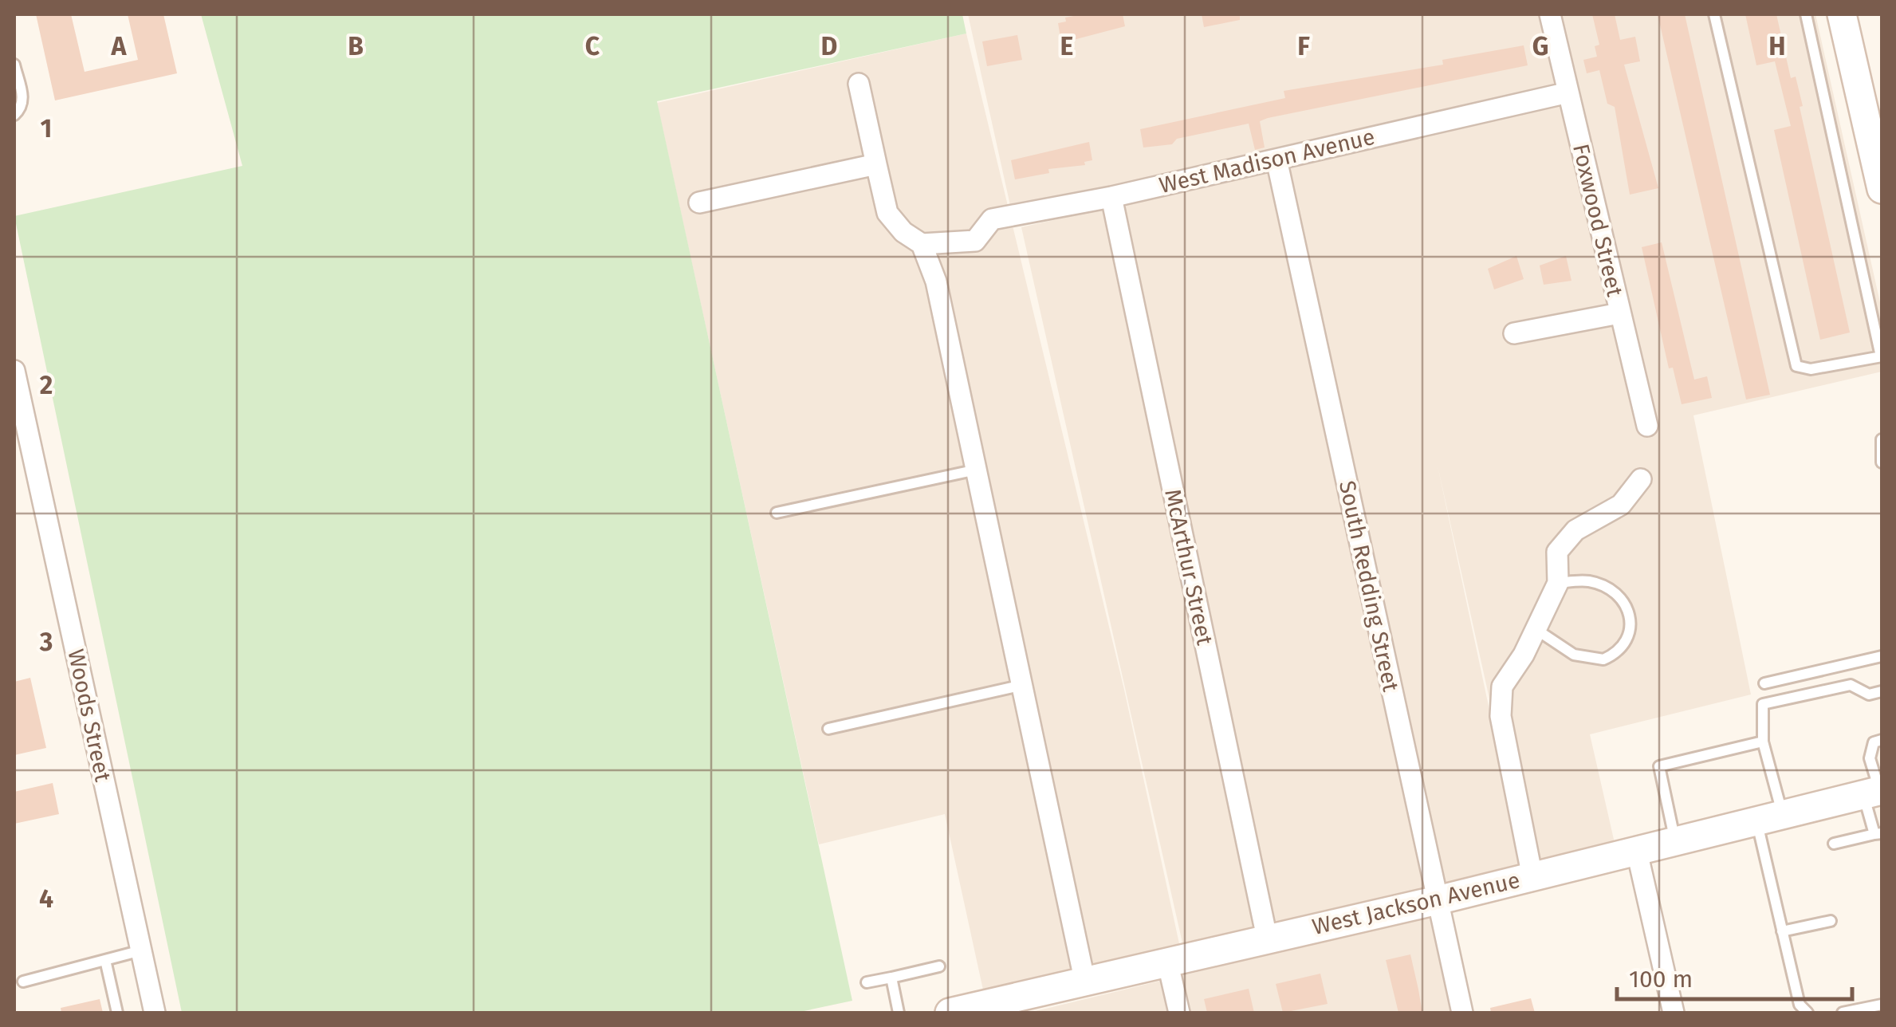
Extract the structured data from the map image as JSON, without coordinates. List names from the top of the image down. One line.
{"streets":{"street":["West Madison Avenue","Foxwood Street","McArthur Street","South Redding Street","Woods Street","West Jackson Avenue"]},"crossings":[["West Madison Avenue","Foxwood Street"],["West Madison Avenue","McArthur Street"],["West Madison Avenue","South Redding Street"],["McArthur Street","West Jackson Avenue"],["South Redding Street","West Jackson Avenue"]],"scale_bar":"100 m","grid":{"columns":["A","B","C","D","E","F","G","H"],"rows":["1","2","3","4"]}}
